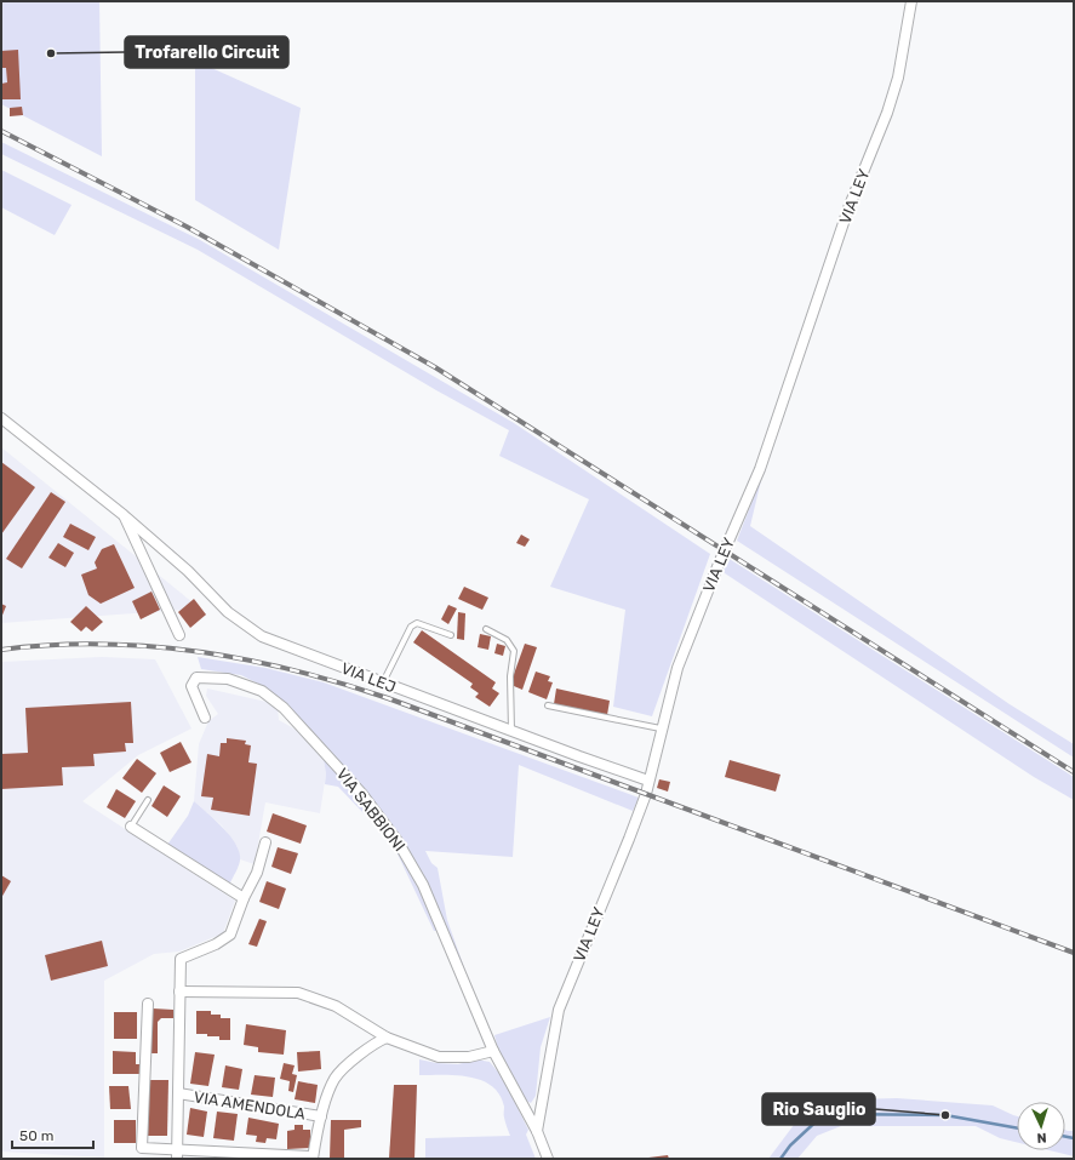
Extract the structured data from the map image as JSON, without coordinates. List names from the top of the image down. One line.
{"streets":{"street":["VIA LEY","VIA LEJ","VIA SABBIONI","VIA AMENDOLA"]},"crossings":[["VIA LEY","VIA LEJ"]],"places":["Trofarello Circuit","Rio Sauglio"],"scale_bar":"50 m","north":"bottom"}
